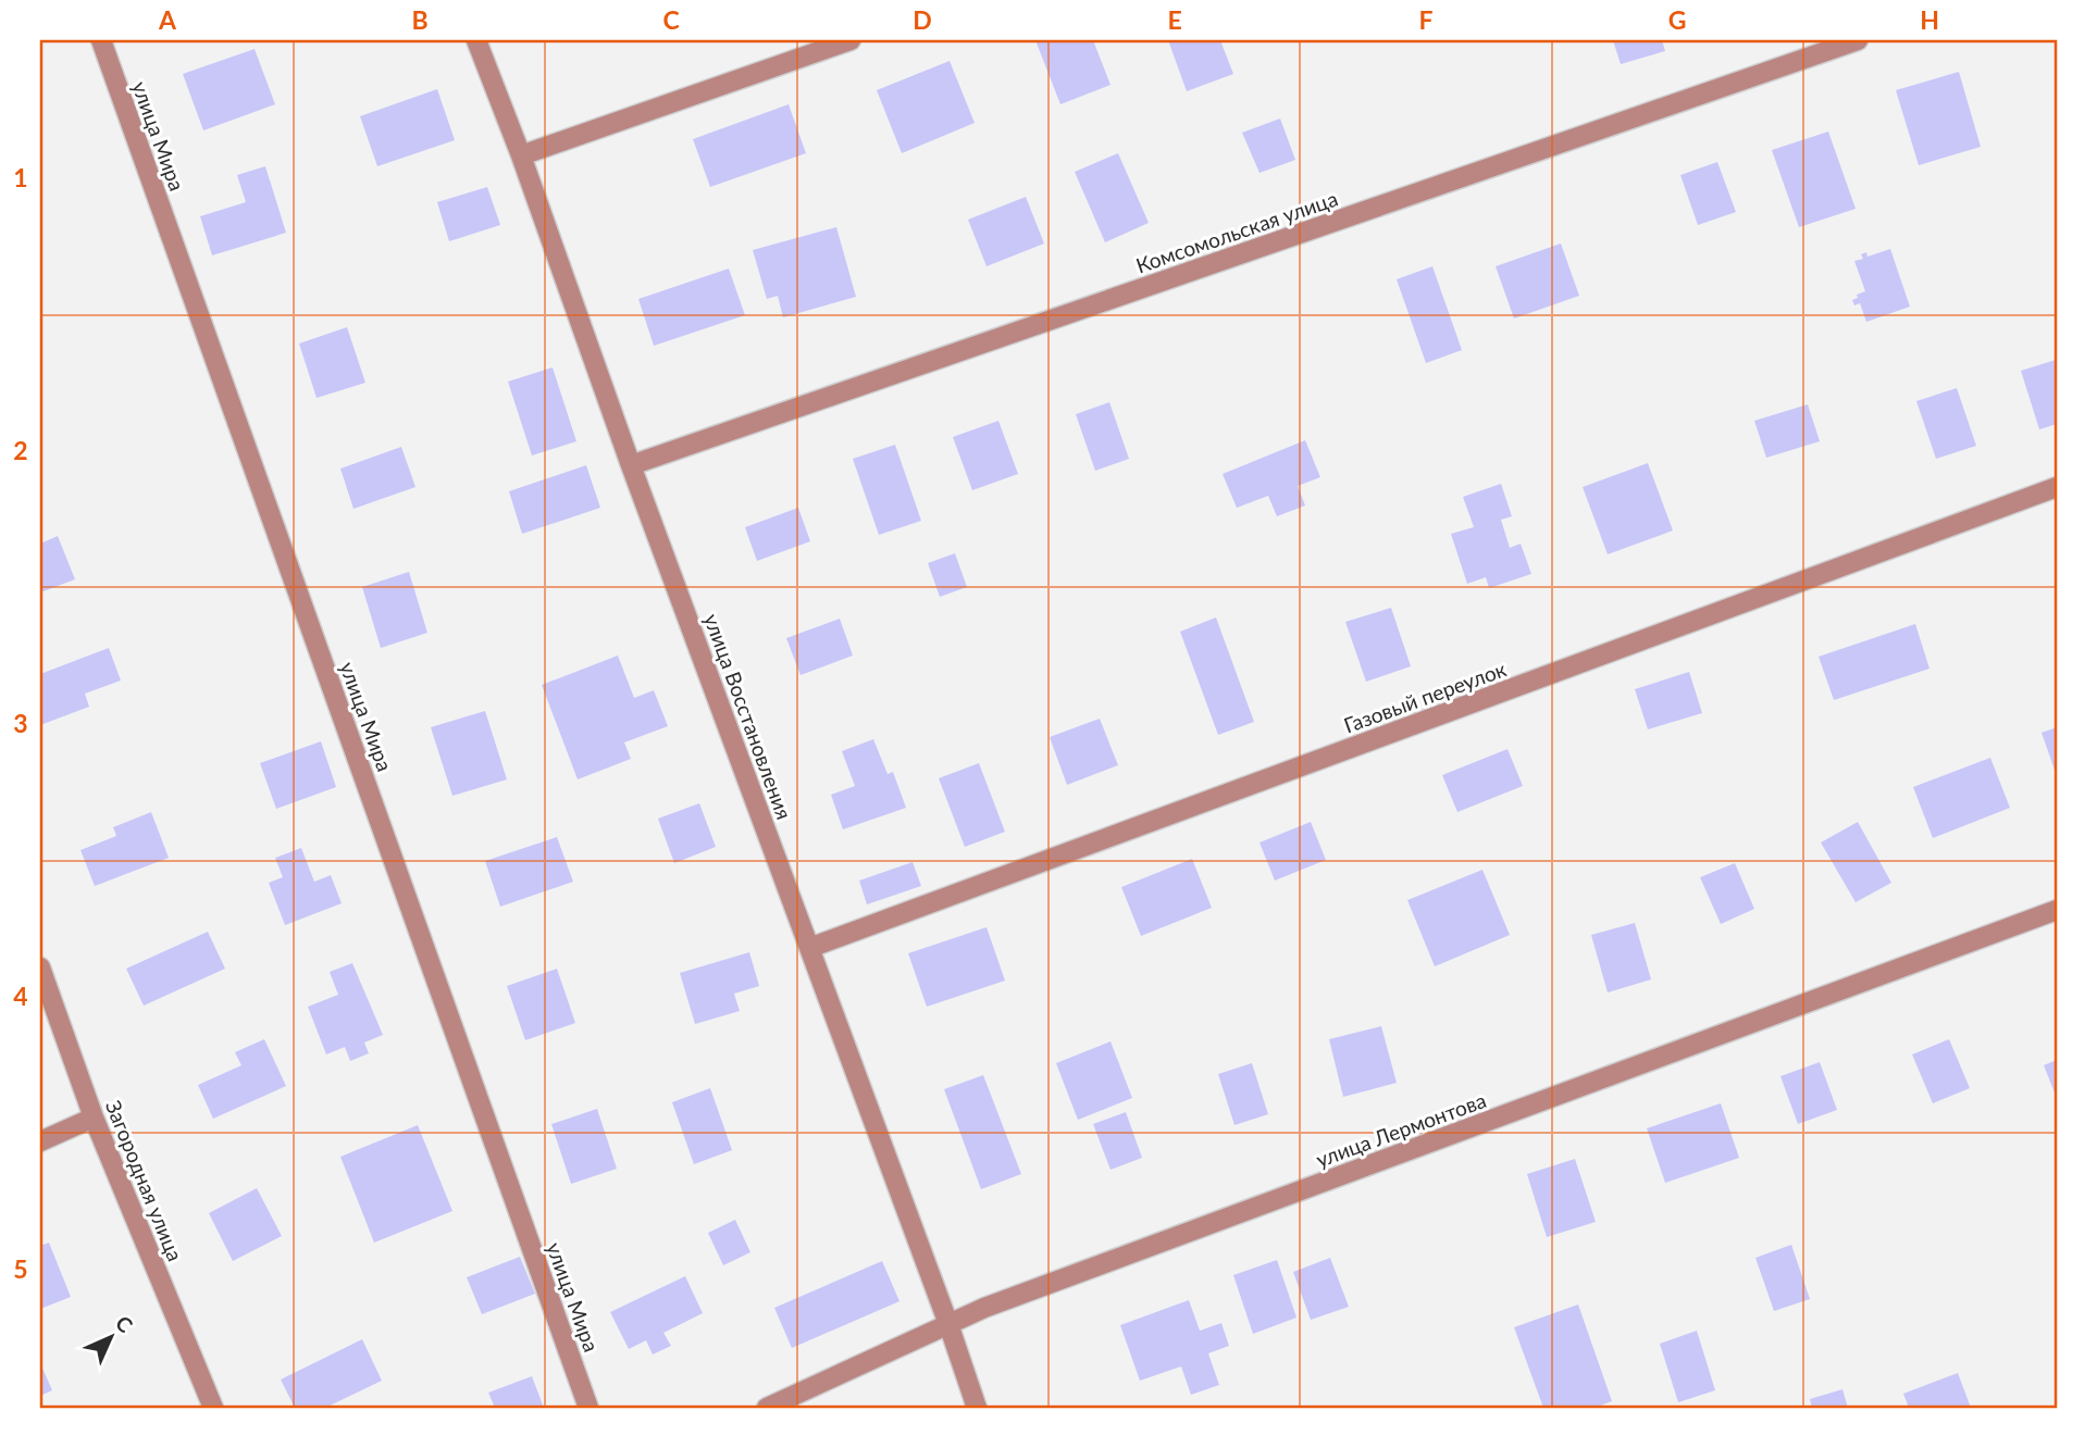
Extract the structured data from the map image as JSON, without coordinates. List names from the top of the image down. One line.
{"streets":{"street":["улица Мира","Комсомольская улица","Газовый переулок","улица Восстановления","улица Лермонтова","Загородная улица"]},"crossings":[["Комсомольская улица","улица Восстановления"],["Газовый переулок","улица Восстановления"],["улица Восстановления","улица Лермонтова"]],"north":"top right","grid":{"columns":["A","B","C","D","E","F","G","H"],"rows":["1","2","3","4","5"]}}
